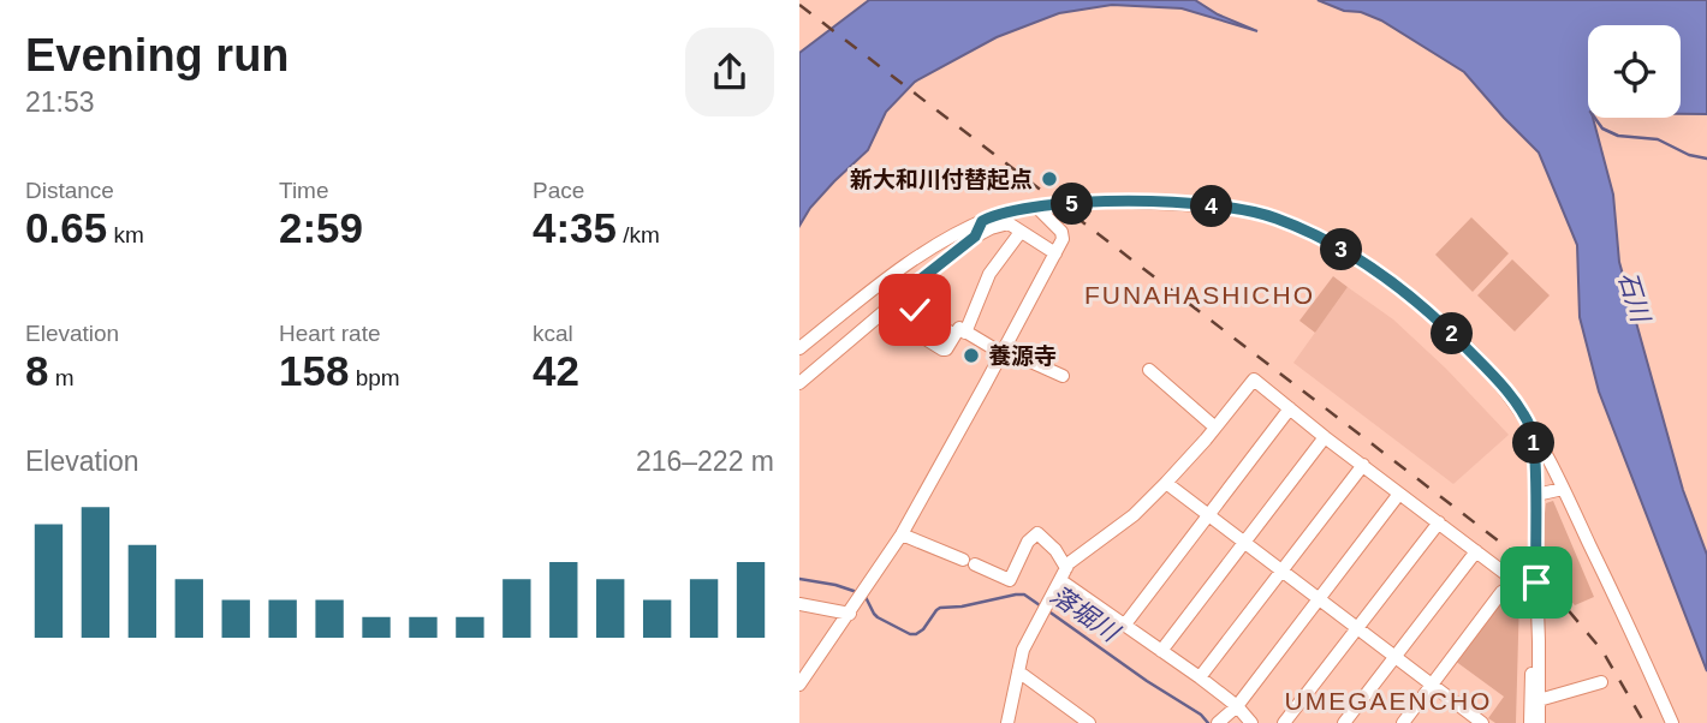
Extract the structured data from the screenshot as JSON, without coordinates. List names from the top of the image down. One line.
{"districts":["FUNAHASHICHO","UMEGAENCHO"],"water":["石川","落堀川"],"places":["新大和川付替起点","養源寺"],"page":{"heading":["Evening run","21:53"],"stats":[["Distance","0.65 km"],["Time","2:59"],["Pace","4:35 /km"],["Elevation","8 m"],["Heart rate","158 bpm"],["kcal","42"]],"pins":["5","4","3","2","1"],"chart":["Elevation","216–222 m"]}}
